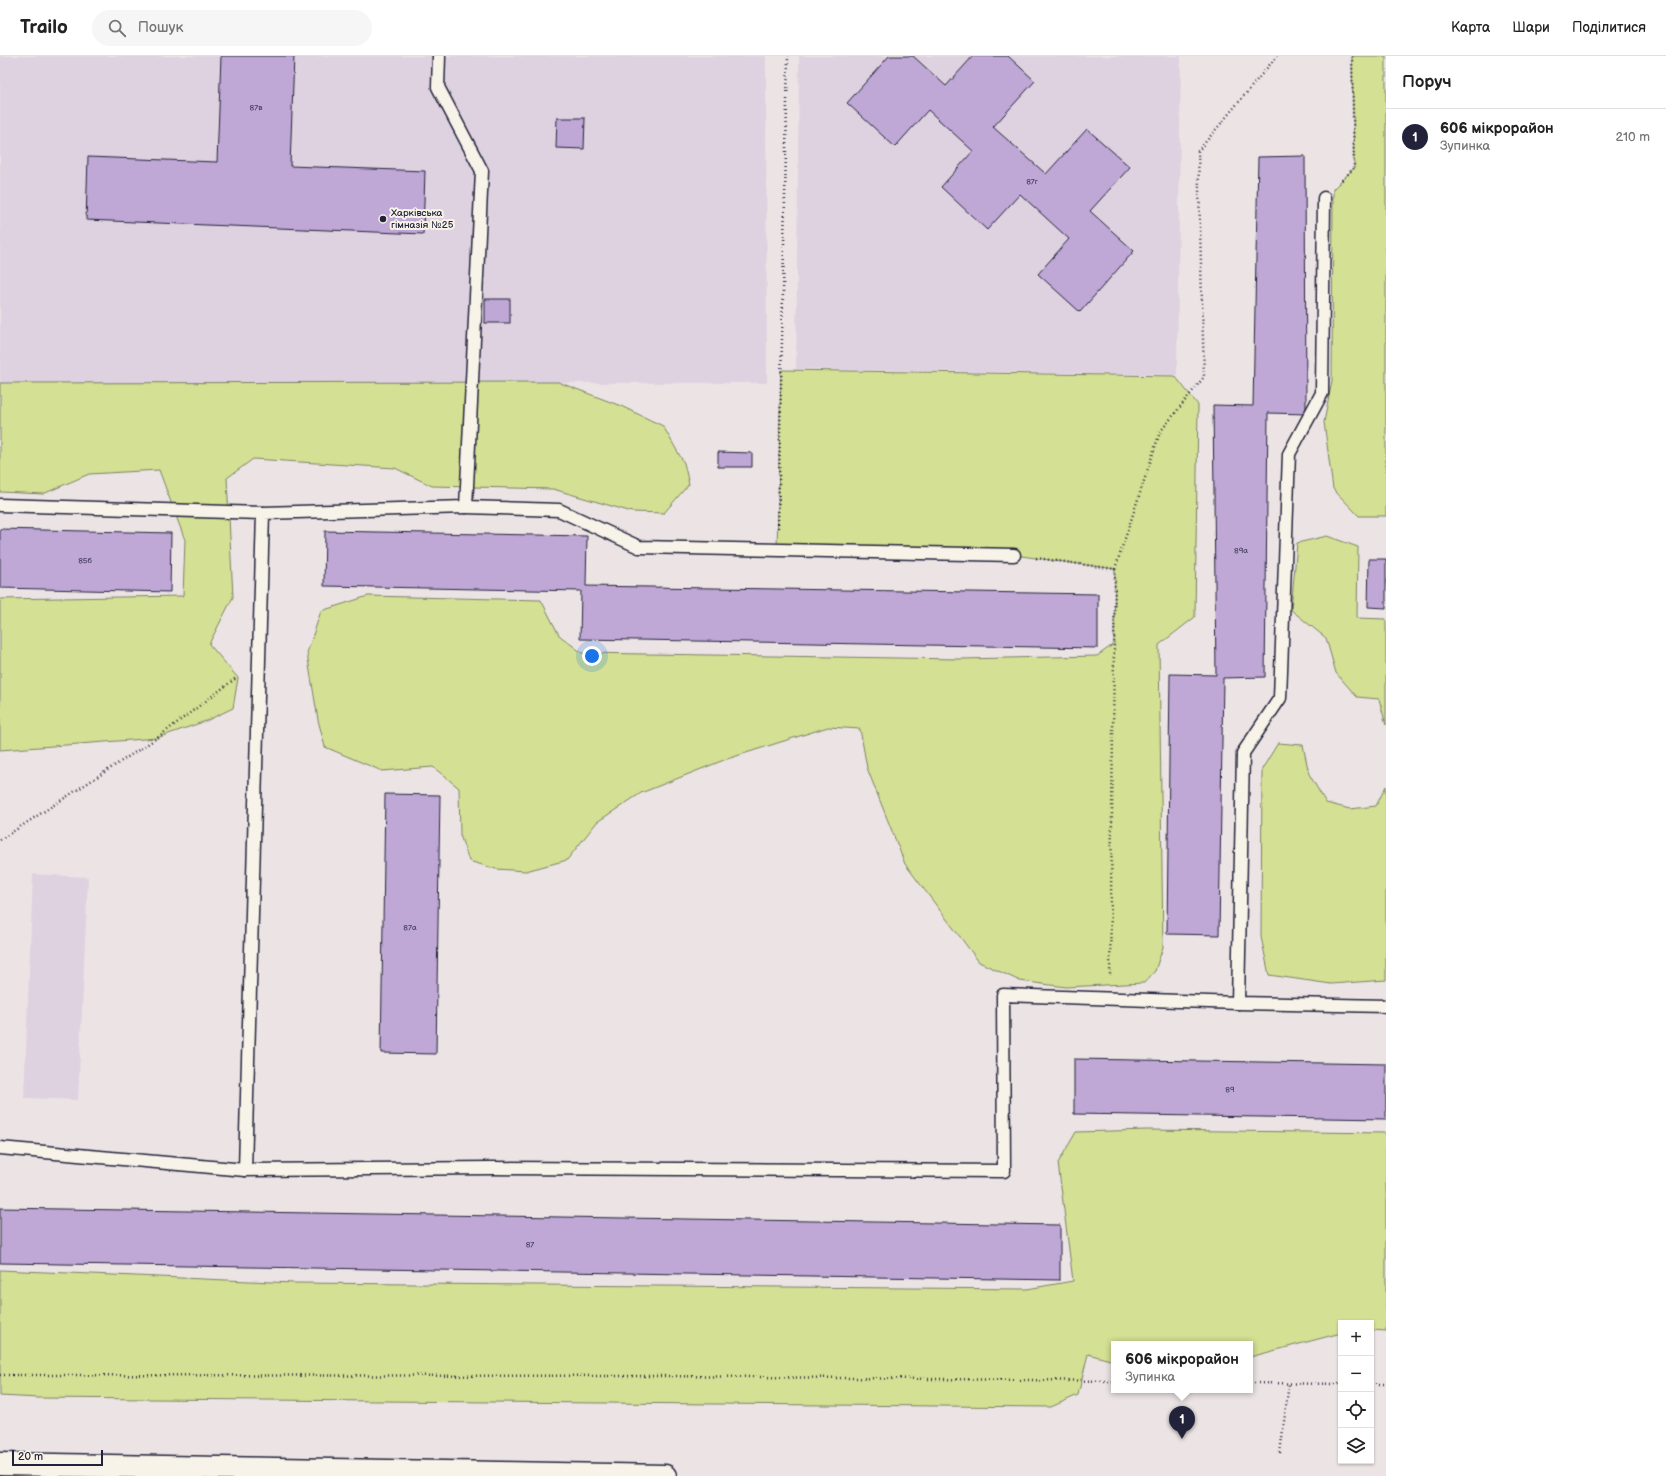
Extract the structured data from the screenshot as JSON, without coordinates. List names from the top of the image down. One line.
{"places":["Харківська гімназія №25"],"house_numbers":["87в","87г","89а","85б","87а","89","87"],"scale_bar":"20 m","page":{"header":"Trailo","search":"Пошук","nav":["Карта","Шари","Поділитися"],"heading":"Поруч","list":[{"mark":"1","name":"606 мікрорайон","note":"Зупинка","value":"210 m"}],"map_buttons":["+","−"],"popup":["606 мікрорайон","Зупинка"],"pins":"1","scale":"20 m"}}
